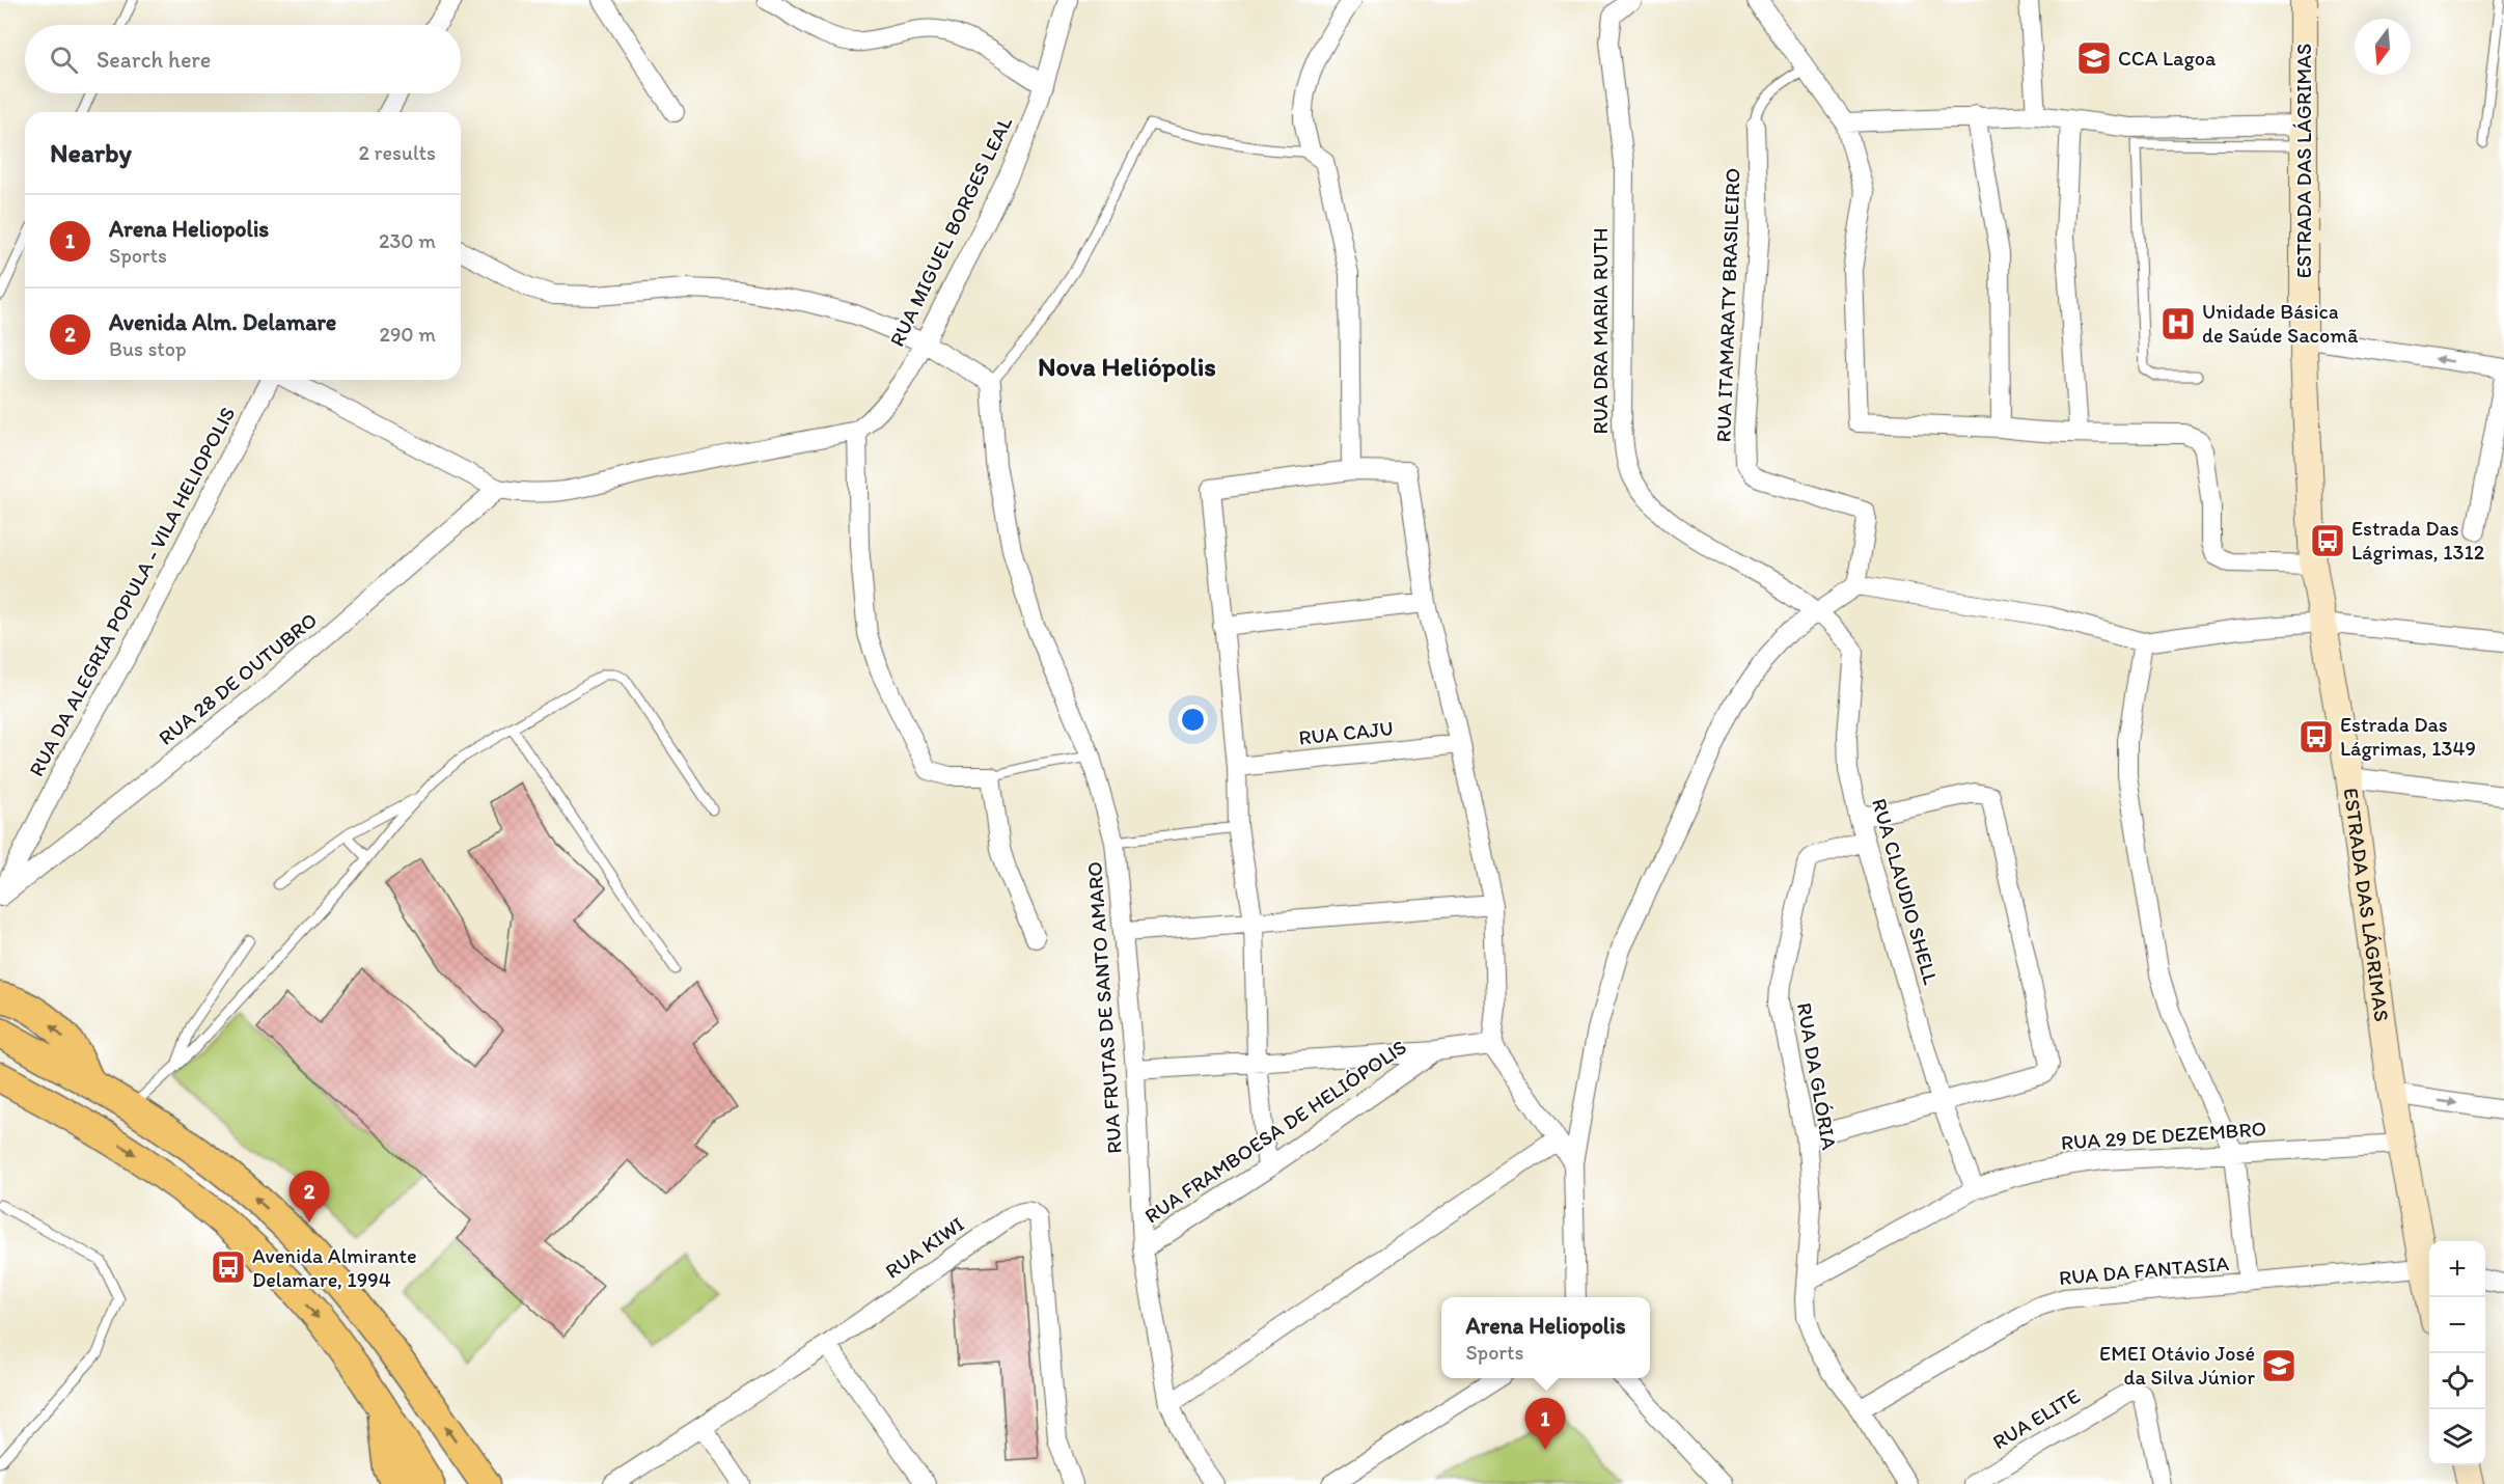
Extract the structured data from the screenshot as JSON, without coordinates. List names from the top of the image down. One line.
{"streets":{"main road":["ESTRADA DAS LÁGRIMAS"],"street":["RUA MIGUEL BORGES LEAL","RUA ITAMARATY BRASILEIRO","RUA DRA MARIA RUTH","RUA DA ALEGRIA POPULA - VILA HELIOPOLIS","RUA 28 DE OUTUBRO","RUA CAJU","RUA CLAUDIO SHELL","RUA FRUTAS DE SANTO AMARO","RUA DA GLÓRIA","RUA FRAMBOESA DE HELIÓPOLIS","RUA 29 DE DEZEMBRO","RUA KIWI","RUA DA FANTASIA","RUA ELITE"]},"crossings":[["ESTRADA DAS LÁGRIMAS","RUA 29 DE DEZEMBRO"],["ESTRADA DAS LÁGRIMAS","RUA DA FANTASIA"],["RUA DRA MARIA RUTH","RUA CLAUDIO SHELL"],["RUA DA ALEGRIA POPULA - VILA HELIOPOLIS","RUA 28 DE OUTUBRO"],["RUA CLAUDIO SHELL","RUA DA GLÓRIA"],["RUA CLAUDIO SHELL","RUA 29 DE DEZEMBRO"],["RUA FRUTAS DE SANTO AMARO","RUA FRAMBOESA DE HELIÓPOLIS"],["RUA DA GLÓRIA","RUA 29 DE DEZEMBRO"],["RUA DA GLÓRIA","RUA DA FANTASIA"]],"districts":["Nova Heliópolis"],"places":{"school or university":["CCA Lagoa","EMEI Otávio José da Silva Júnior"],"hospital":["Unidade Básica de Saúde Sacomã"],"bus stop":["Estrada Das Lágrimas, 1312","Estrada Das Lágrimas, 1349","Avenida Almirante Delamare, 1994"]},"north":"bottom","page":{"search":"Search here","heading":["Nearby","2 results"],"list":[{"mark":"1","name":"Arena Heliopolis","note":"Sports","value":"230 m"},{"mark":"2","name":"Avenida Alm. Delamare","note":"Bus stop","value":"290 m"}],"pins":["2","1"],"map_buttons":["+","−"],"popup":["Arena Heliopolis","Sports"]}}
